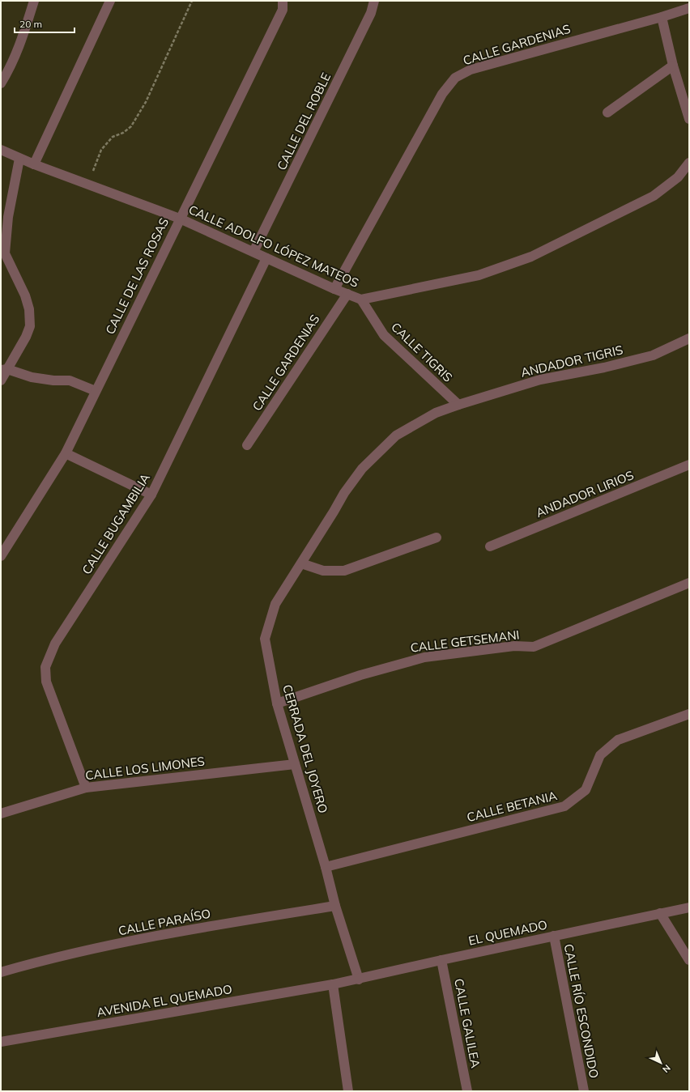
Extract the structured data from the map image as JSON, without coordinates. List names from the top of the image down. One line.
{"streets":{"street":["CALLE GARDENIAS","CALLE DEL ROBLE","CALLE ADOLFO LÓPEZ MATEOS","CALLE DE LAS ROSAS","CALLE TIGRIS","ANDADOR TIGRIS","ANDADOR LIRIOS","CALLE BUGAMBILIA","CALLE GETSEMANI","CERRADA DEL JOYERO","CALLE LOS LIMONES","CALLE BETANIA","CALLE PARAÍSO","EL QUEMADO","AVENIDA EL QUEMADO","CALLE RÍO ESCONDIDO","CALLE GALILEA"]},"crossings":[["CALLE GARDENIAS","CALLE ADOLFO LÓPEZ MATEOS"],["CALLE DEL ROBLE","CALLE ADOLFO LÓPEZ MATEOS"],["CALLE ADOLFO LÓPEZ MATEOS","CALLE DE LAS ROSAS"],["CALLE ADOLFO LÓPEZ MATEOS","CALLE TIGRIS"],["CALLE ADOLFO LÓPEZ MATEOS","CALLE BUGAMBILIA"],["CALLE TIGRIS","ANDADOR TIGRIS"],["CALLE TIGRIS","CERRADA DEL JOYERO"],["ANDADOR TIGRIS","CERRADA DEL JOYERO"],["CALLE BUGAMBILIA","CALLE LOS LIMONES"],["CALLE GETSEMANI","CERRADA DEL JOYERO"],["CERRADA DEL JOYERO","CALLE LOS LIMONES"],["CERRADA DEL JOYERO","CALLE BETANIA"],["CERRADA DEL JOYERO","CALLE PARAÍSO"],["CERRADA DEL JOYERO","EL QUEMADO"],["EL QUEMADO","AVENIDA EL QUEMADO"],["EL QUEMADO","CALLE RÍO ESCONDIDO"],["EL QUEMADO","CALLE GALILEA"]],"scale_bar":"20 m","north":"bottom right"}
